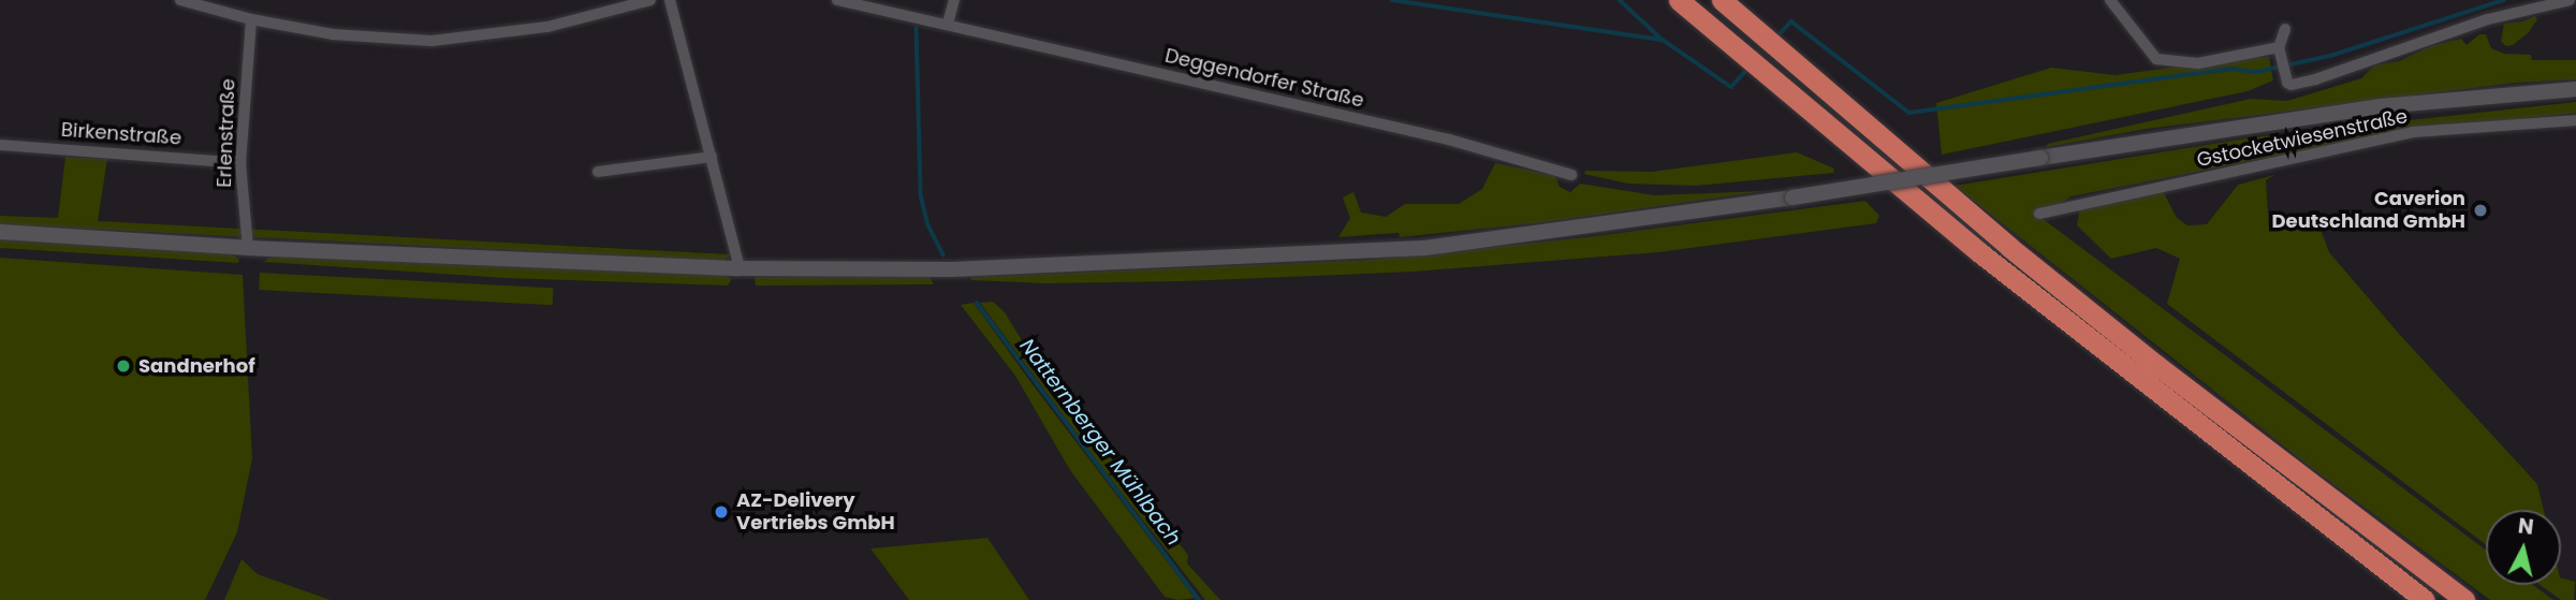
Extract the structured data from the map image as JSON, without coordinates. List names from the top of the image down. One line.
{"streets":{"street":["Deggendorfer Straße","Erlenstraße","Birkenstraße","Gstocketwiesenstraße"]},"crossings":[["Erlenstraße","Birkenstraße"]],"water":["Natternberger Mühlbach"],"places":["Caverion Deutschland GmbH","Sandnerhof","AZ-Delivery Vertriebs GmbH"],"north":"top"}
